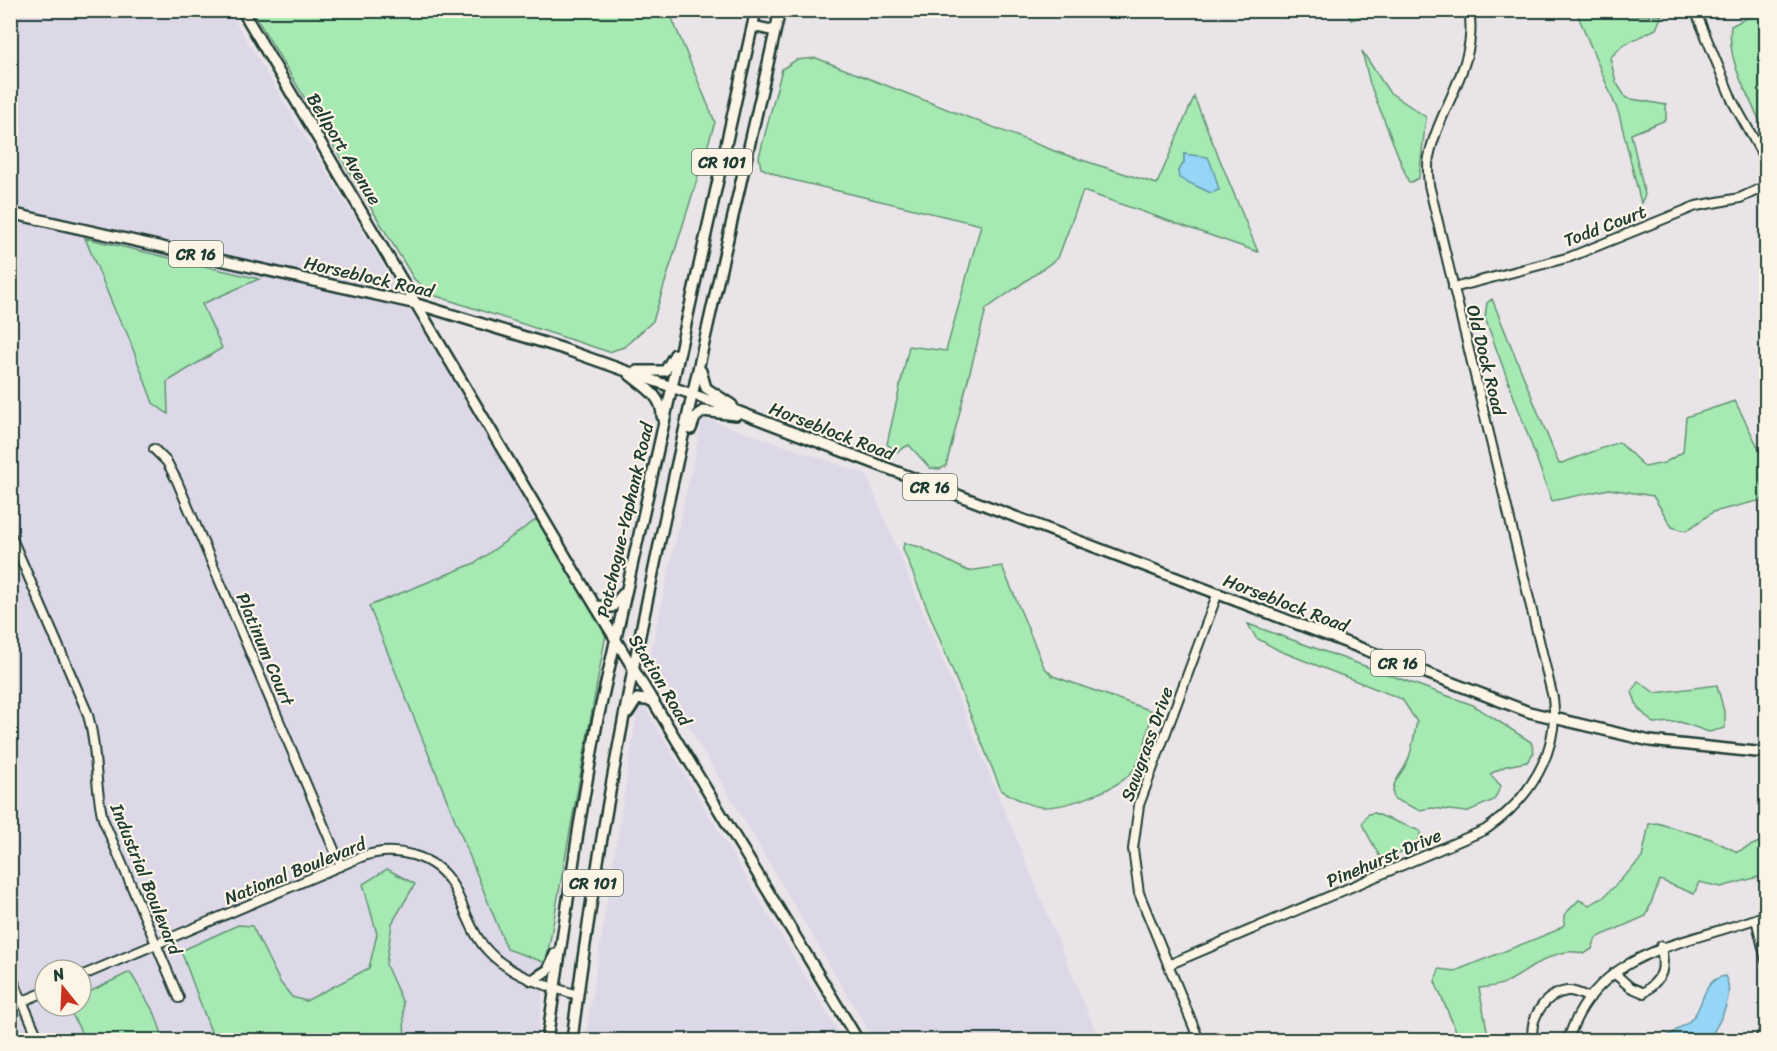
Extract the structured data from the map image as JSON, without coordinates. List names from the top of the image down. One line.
{"streets":{"main road":["Bellport Avenue","CR 101","CR 16","Horseblock Road","Patchogue-Yaphank Road","Station Road"],"street":["Todd Court","Old Dock Road","Platinum Court","Sawgrass Drive","Pinehurst Drive","National Boulevard","Industrial Boulevard"]},"crossings":[["Bellport Avenue","Horseblock Road"],["Bellport Avenue","Station Road"],["CR 101","Horseblock Road"],["CR 101","Station Road"],["CR 101","National Boulevard"],["Todd Court","Old Dock Road"],["Horseblock Road","Old Dock Road"],["Horseblock Road","Patchogue-Yaphank Road"],["Horseblock Road","Station Road"],["Horseblock Road","Sawgrass Drive"],["Horseblock Road","Pinehurst Drive"],["Old Dock Road","Pinehurst Drive"],["Patchogue-Yaphank Road","Station Road"],["Patchogue-Yaphank Road","National Boulevard"],["Platinum Court","National Boulevard"],["Sawgrass Drive","Pinehurst Drive"],["National Boulevard","Industrial Boulevard"]],"north":"top"}
